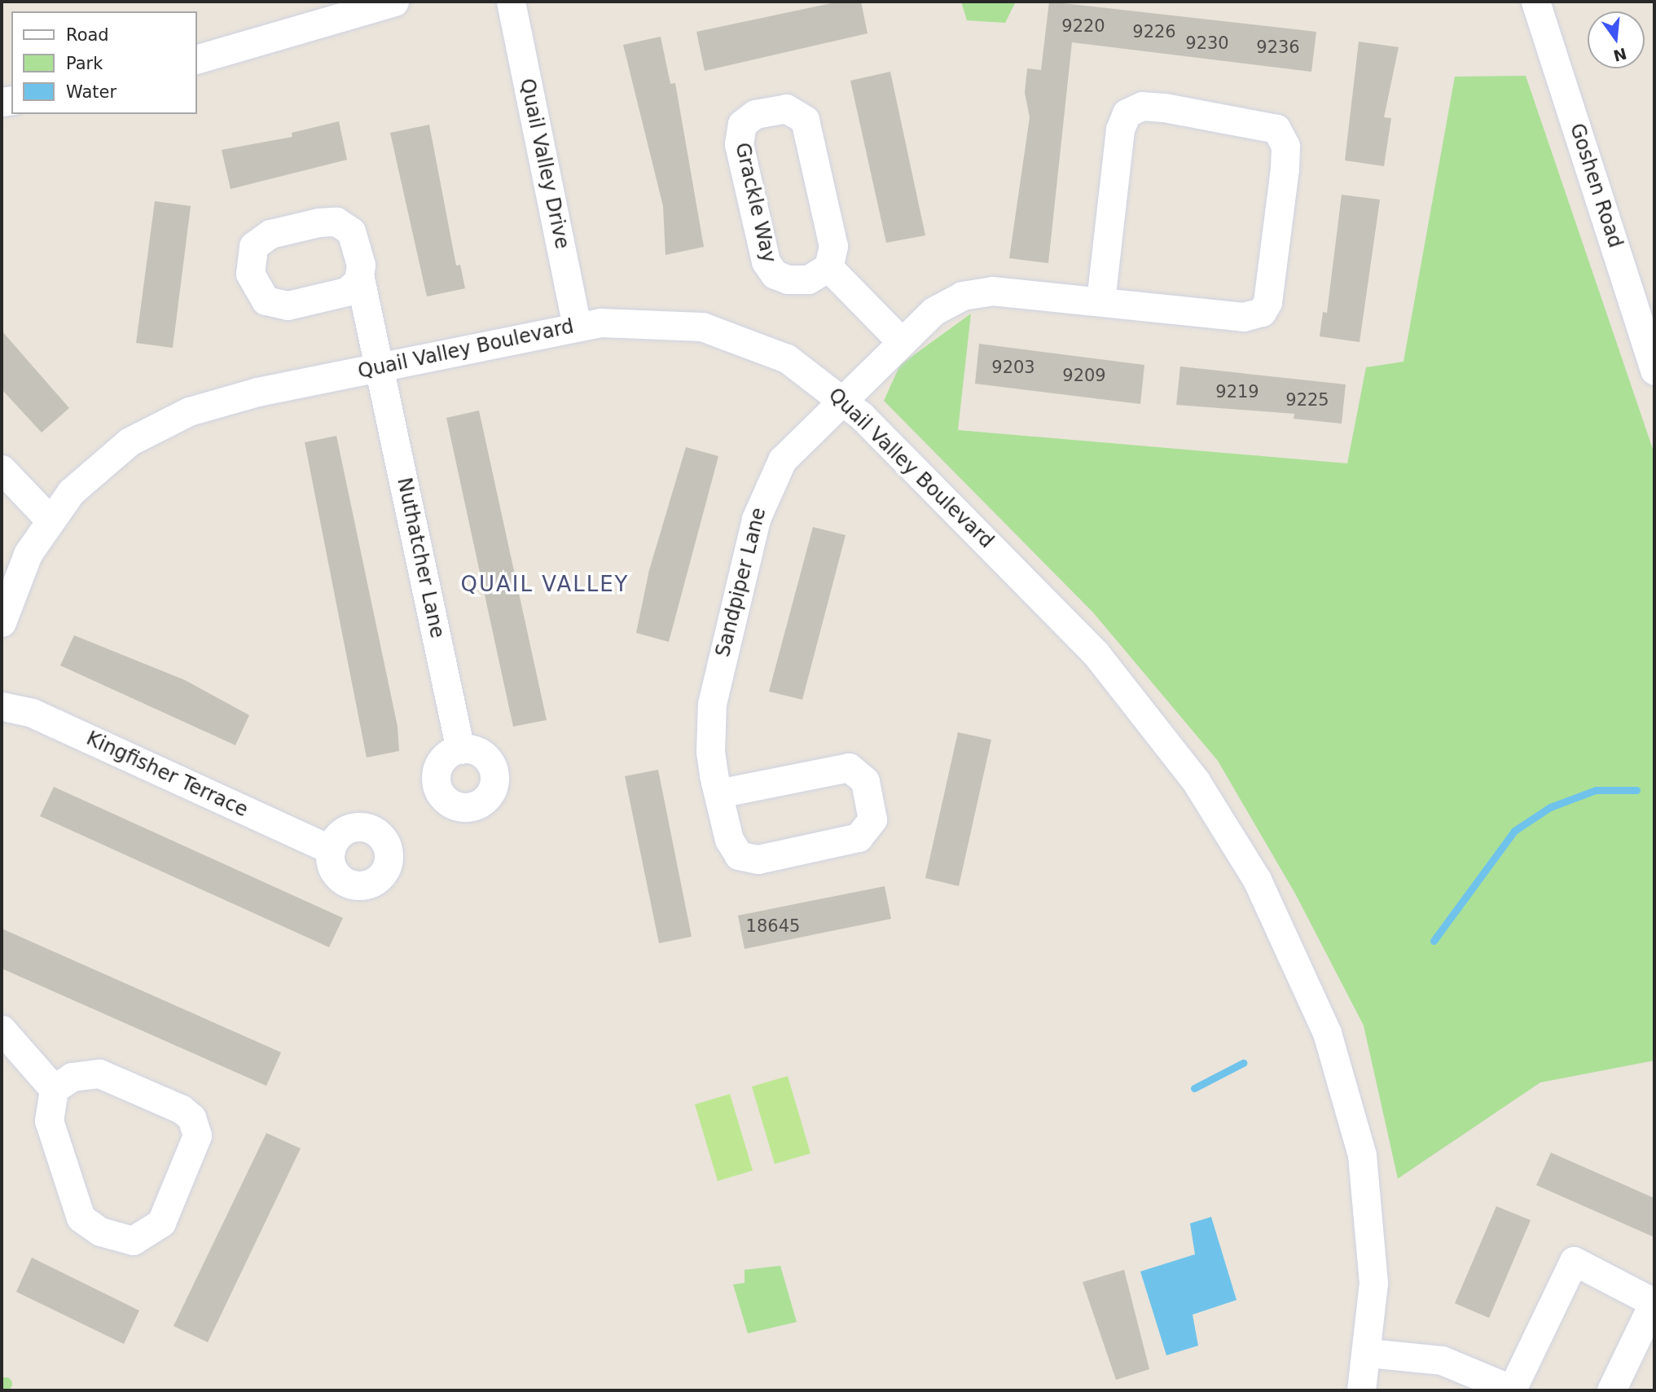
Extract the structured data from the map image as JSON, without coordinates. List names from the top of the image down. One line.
{"streets":{"street":["Quail Valley Drive","Goshen Road","Grackle Way","Quail Valley Boulevard","Nuthatcher Lane","Sandpiper Lane","Kingfisher Terrace"]},"crossings":[["Quail Valley Drive","Quail Valley Boulevard"],["Quail Valley Boulevard","Nuthatcher Lane"],["Quail Valley Boulevard","Sandpiper Lane"]],"districts":["QUAIL VALLEY"],"house_numbers":["9220","9226","9230","9236","9203","9209","9219","9225","18645"],"legend":["Road","Park","Water"],"north":"bottom"}
